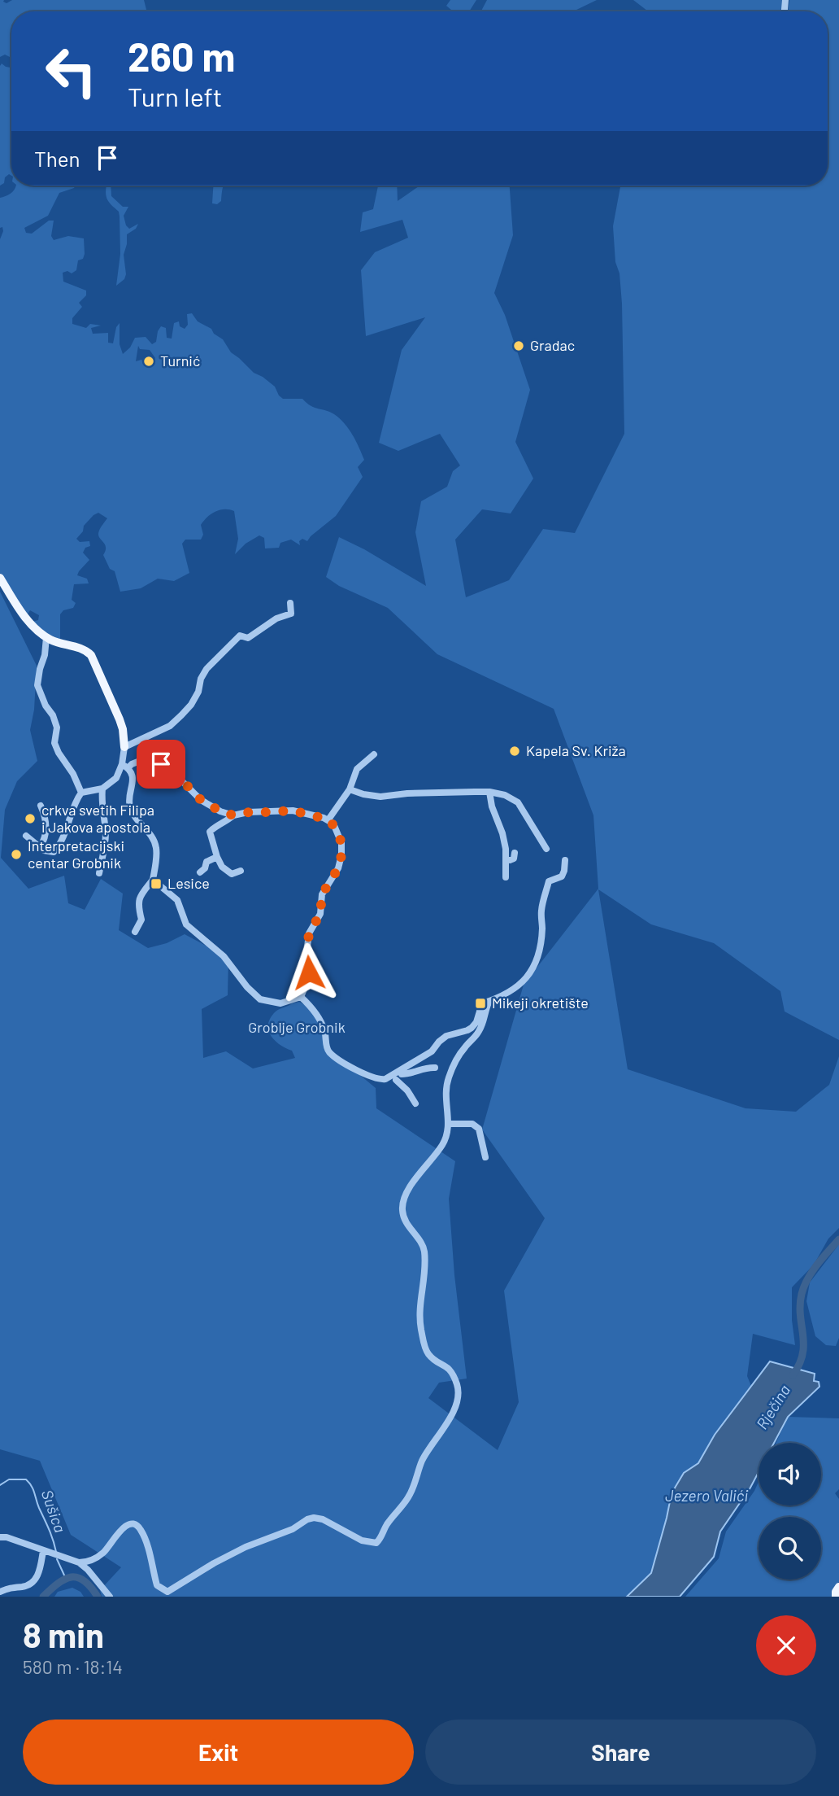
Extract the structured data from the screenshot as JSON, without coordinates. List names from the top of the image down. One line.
{"water":["Rječina","Jezero Valići","Sušica"],"parks":["Groblje Grobnik"],"places":{"other":["Gradac","Turnić","Kapela Sv. Križa","crkva svetih Filipa i Jakova apostola","Interpretacijski centar Grobnik"],"transit":["Lesice","Mikeji okretište"]},"page":{"turn":["260 m","Turn left"],"then":"Then","heading":["8 min","580 m · 18:14"],"buttons":["Exit","Share"]}}
